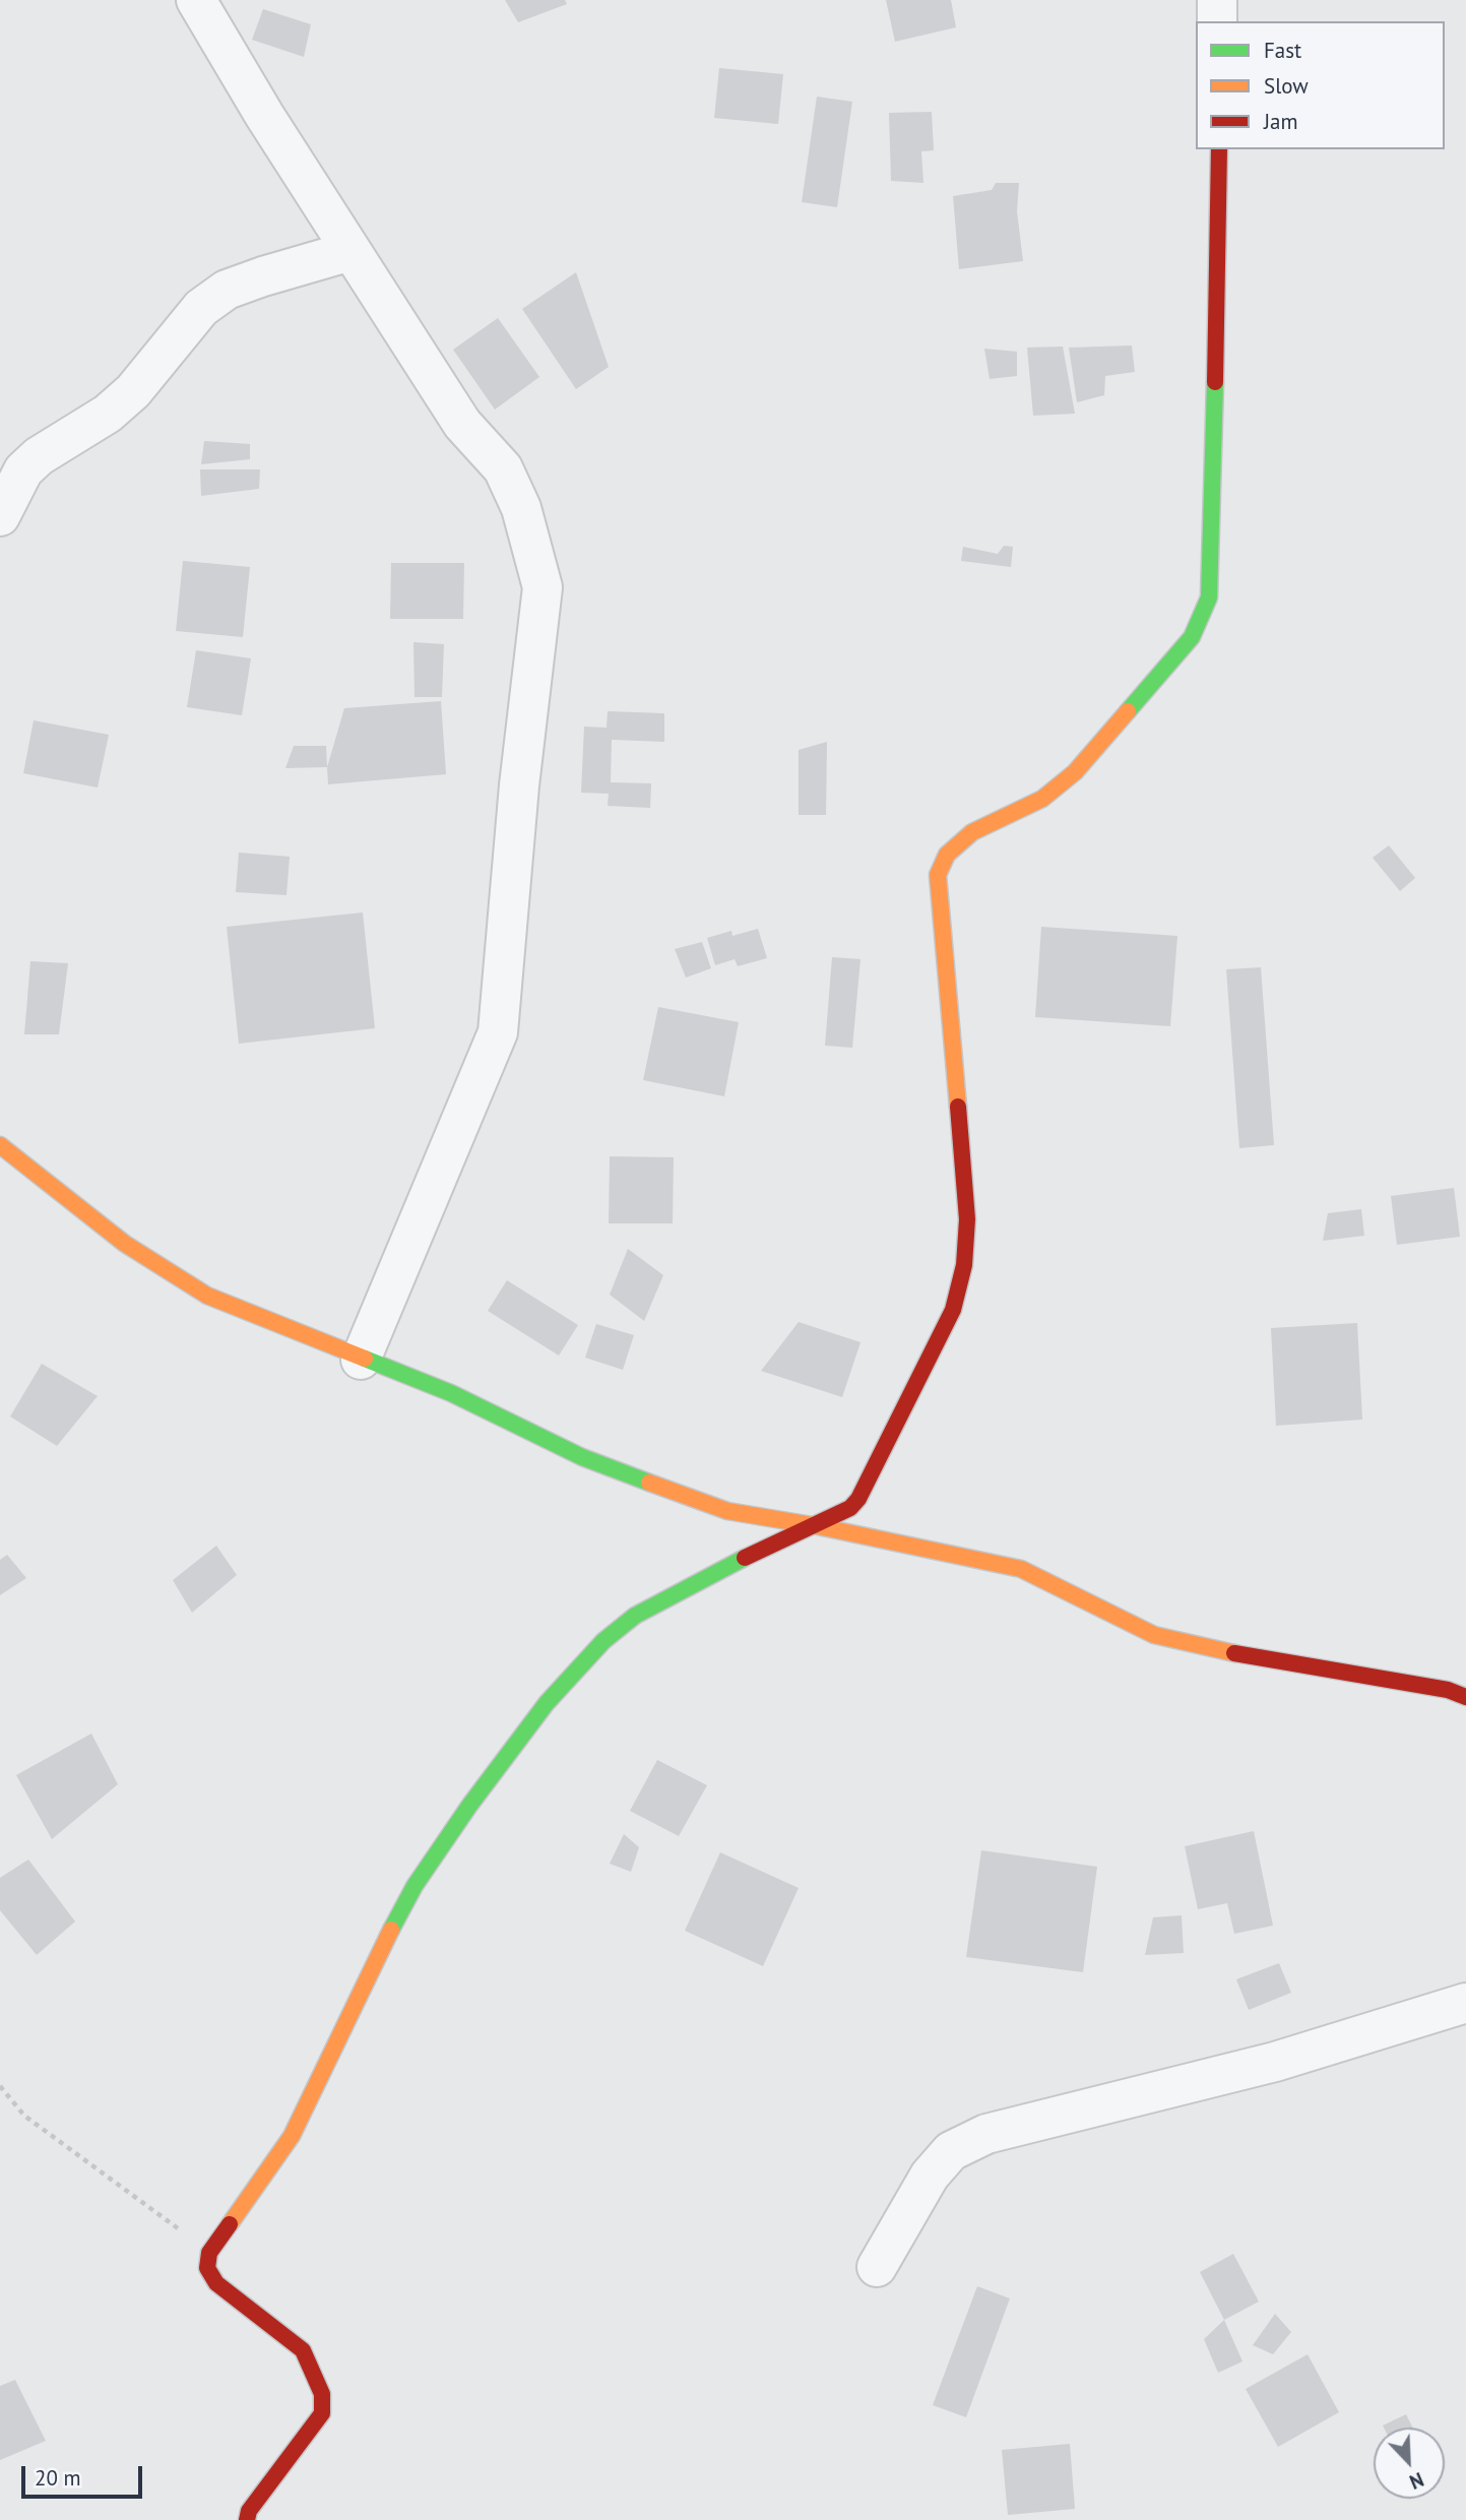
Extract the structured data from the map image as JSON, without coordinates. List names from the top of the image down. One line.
{"legend":["Fast","Slow","Jam"],"scale_bar":"20 m","north":"bottom right"}
